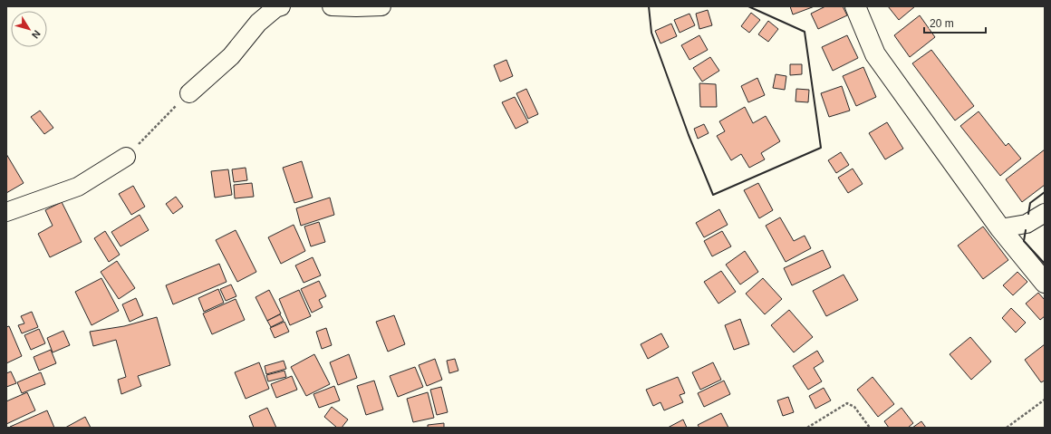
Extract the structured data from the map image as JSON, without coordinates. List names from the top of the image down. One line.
{"scale_bar":"20 m","north":"bottom right"}
